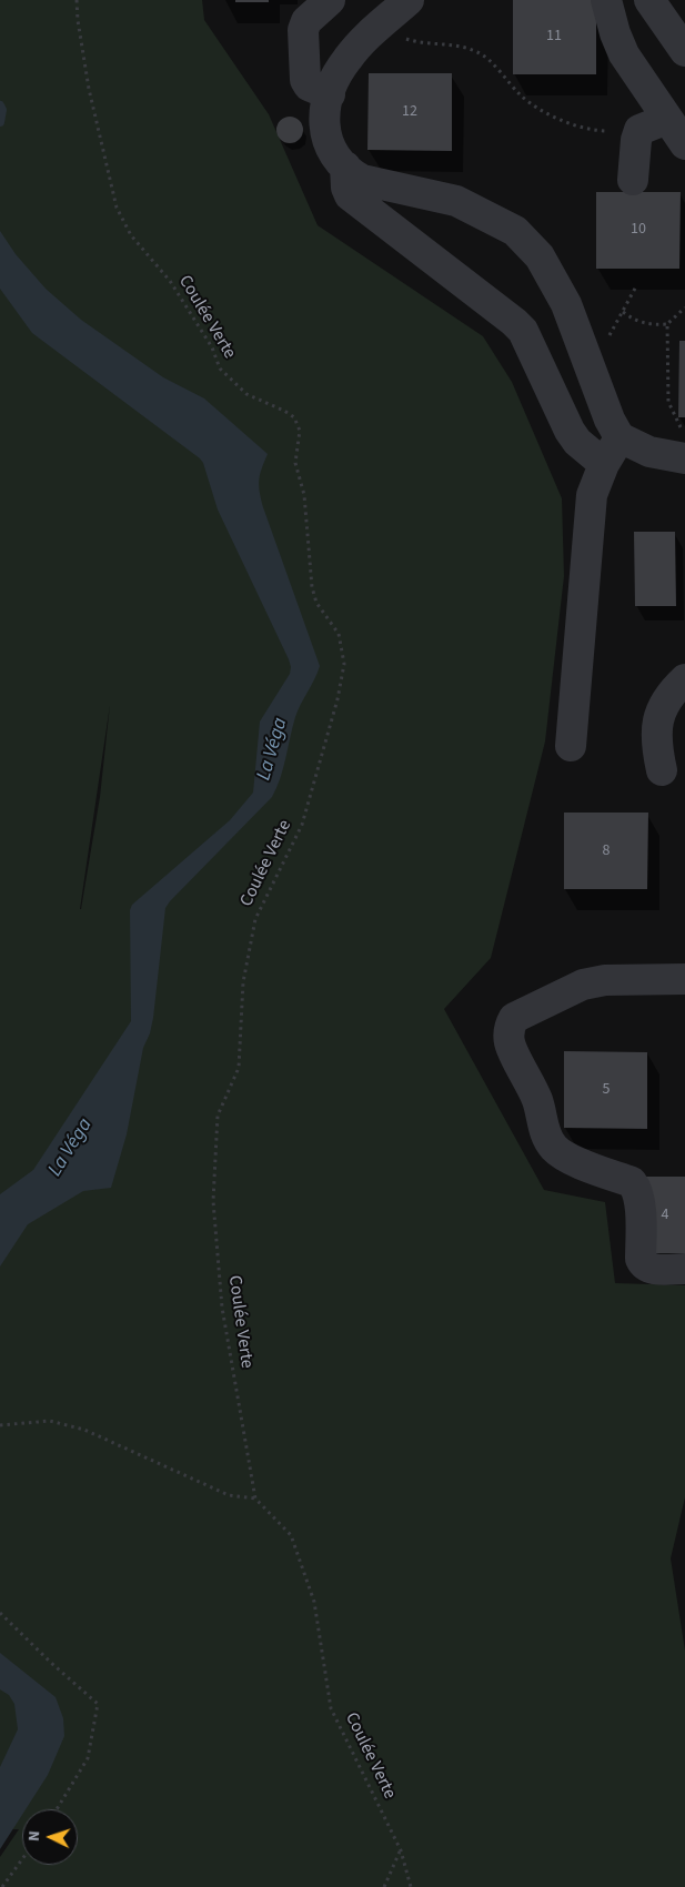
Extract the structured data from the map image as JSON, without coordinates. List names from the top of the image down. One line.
{"streets":{"path":["Coulée Verte"]},"water":["La Véga"],"house_numbers":["11","12","10","8","5","4"],"north":"left"}
